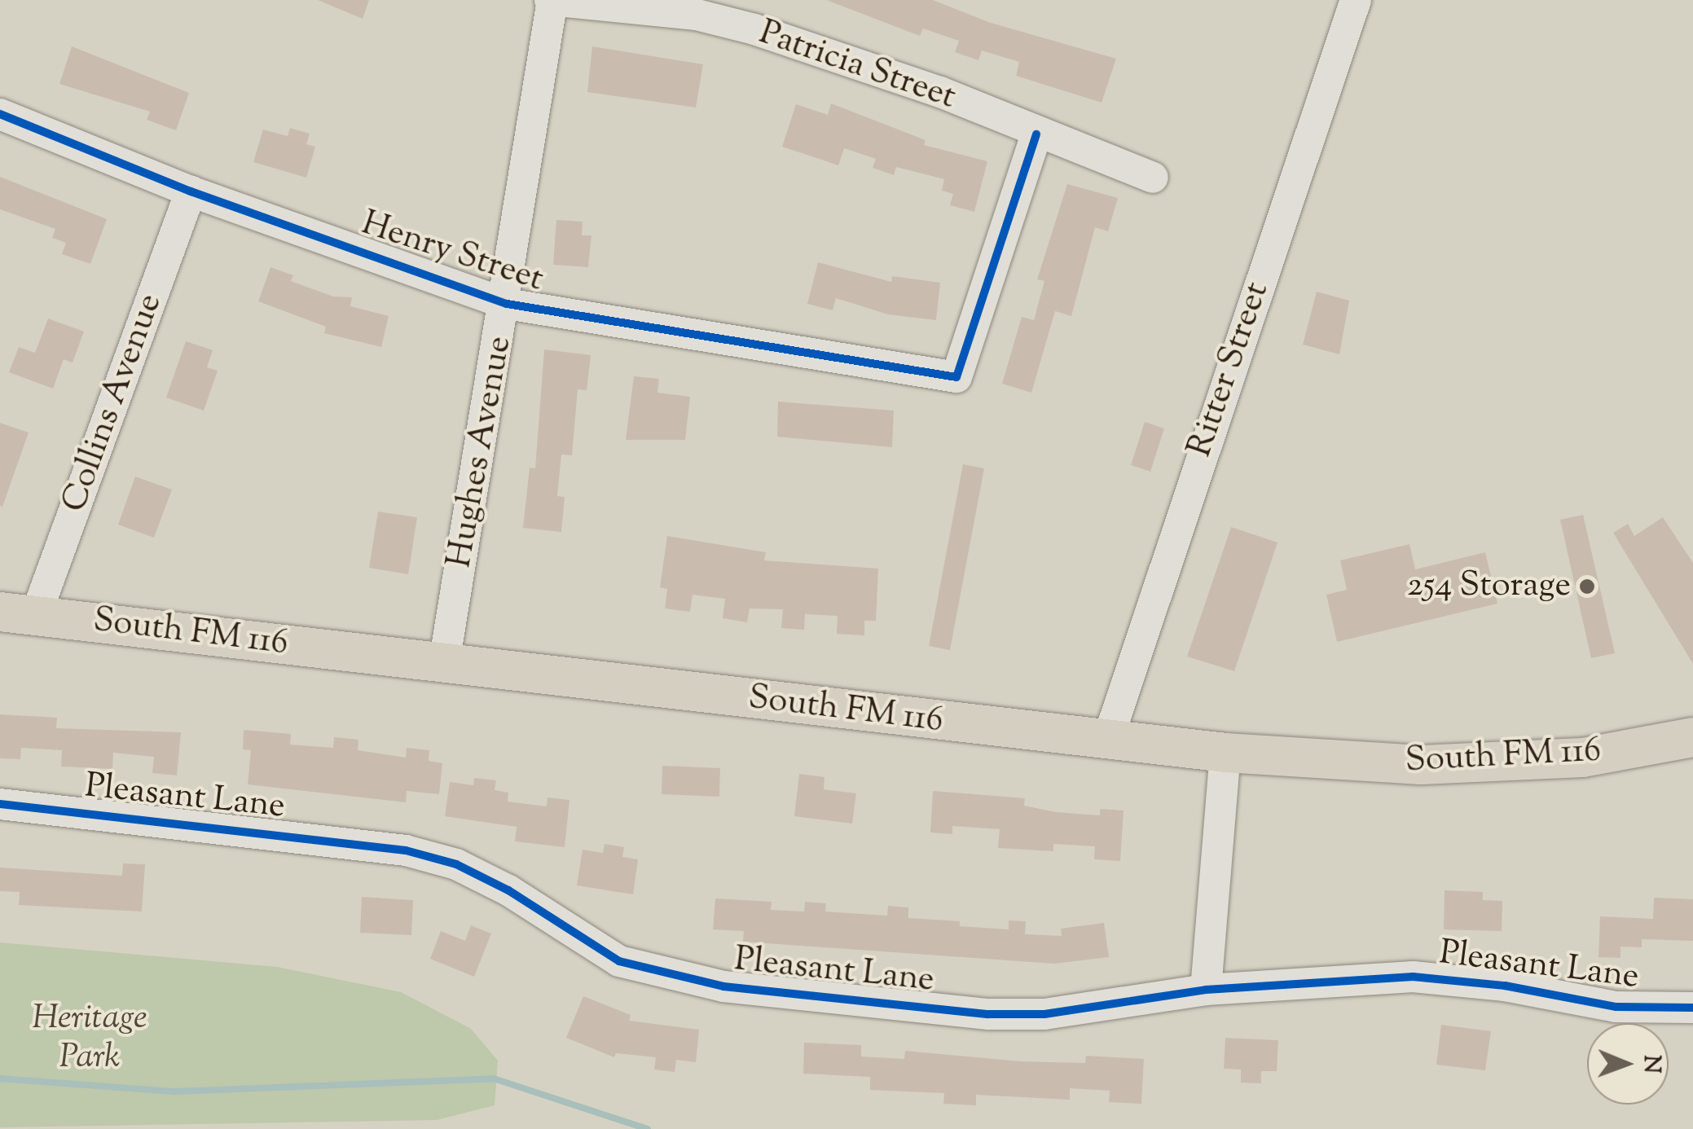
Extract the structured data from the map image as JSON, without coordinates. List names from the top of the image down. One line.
{"streets":{"main road":["South FM 116"],"street":["Patricia Street","Henry Street","Ritter Street","Collins Avenue","Hughes Avenue","Pleasant Lane"]},"crossings":[["Patricia Street","Henry Street"],["Patricia Street","Hughes Avenue"],["Henry Street","Collins Avenue"],["Henry Street","Hughes Avenue"],["Ritter Street","South FM 116"],["Collins Avenue","South FM 116"],["Hughes Avenue","South FM 116"]],"parks":["Heritage Park"],"places":["254 Storage"],"north":"right"}
